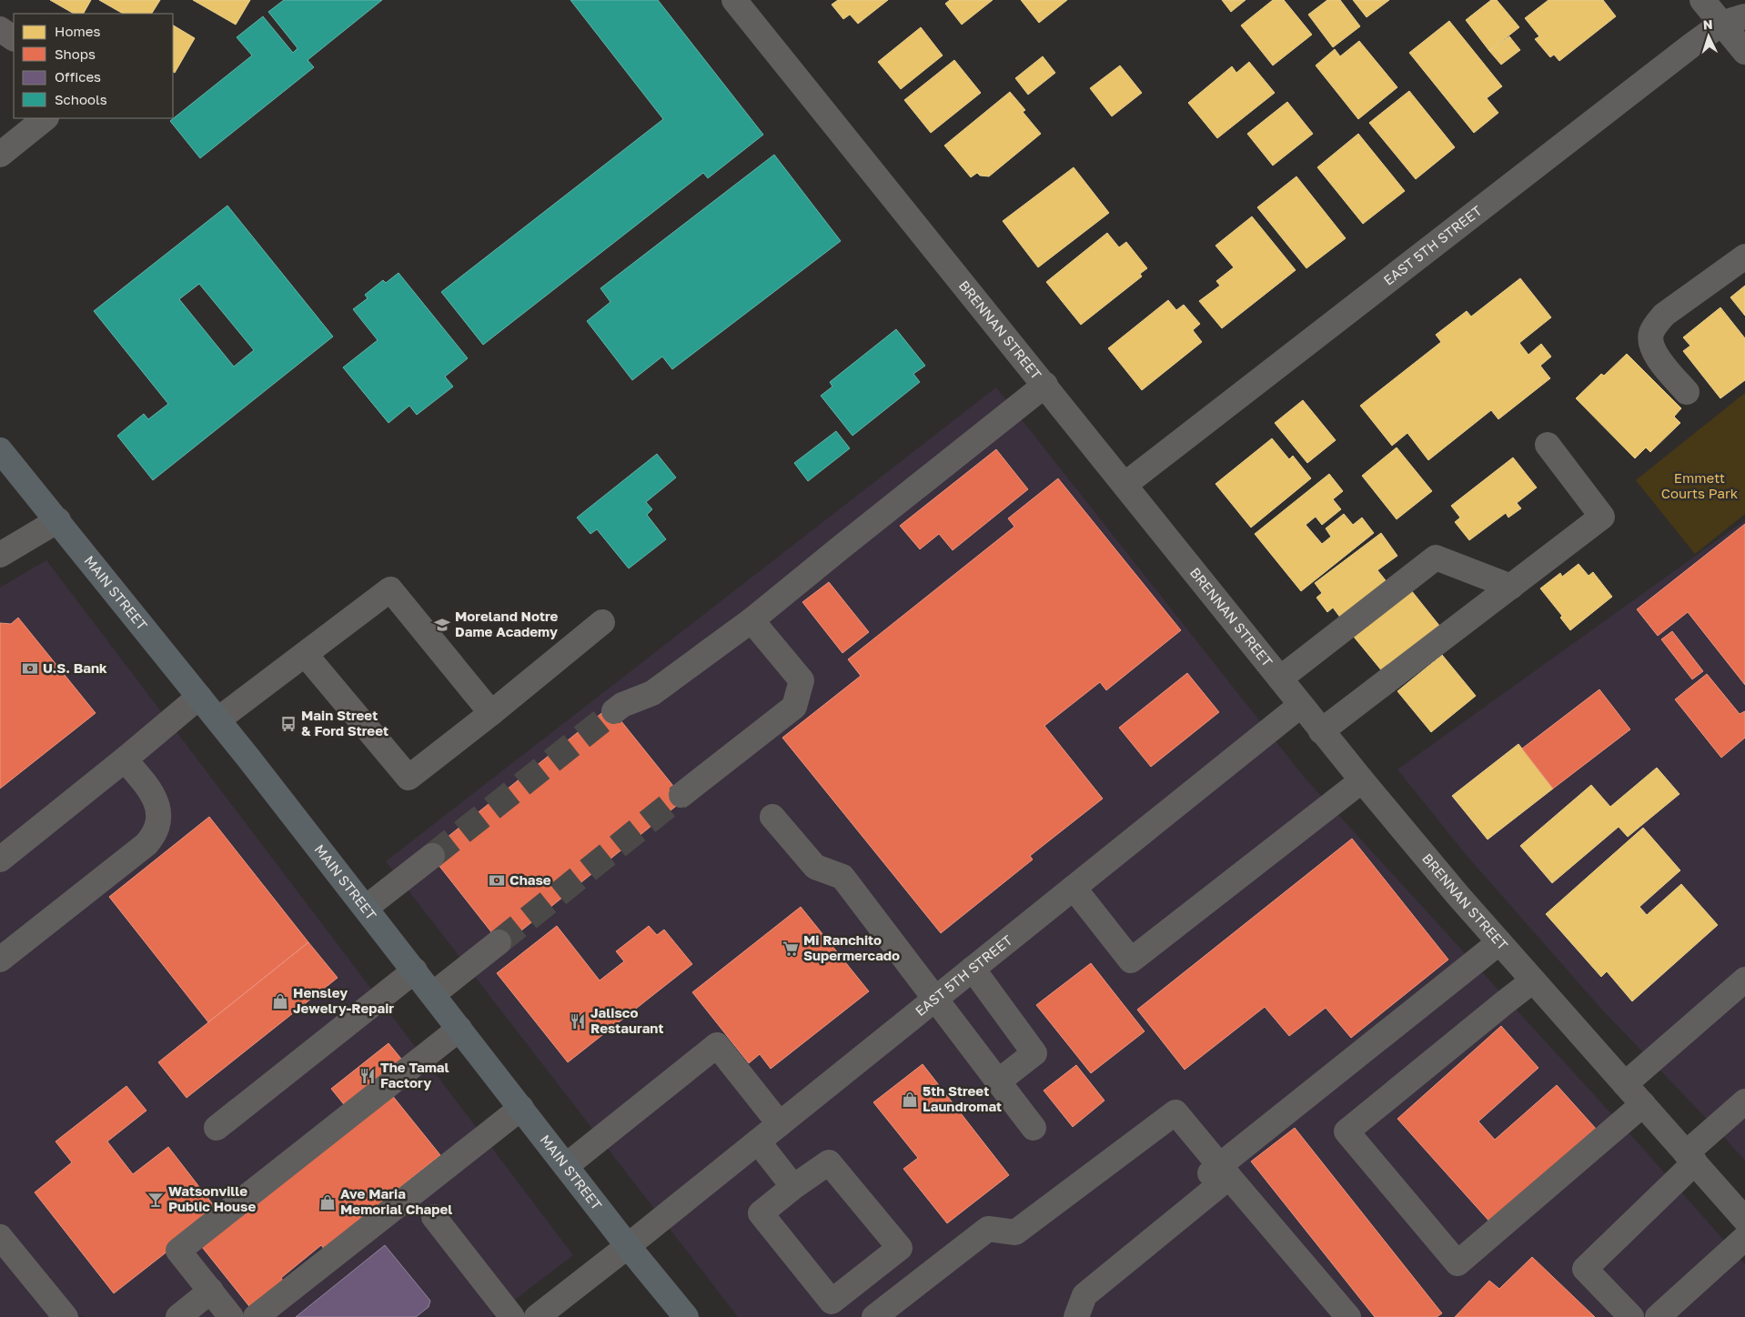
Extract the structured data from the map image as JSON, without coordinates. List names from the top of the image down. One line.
{"streets":{"main road":["MAIN STREET"],"street":["EAST 5TH STREET","BRENNAN STREET"]},"crossings":[["EAST 5TH STREET","BRENNAN STREET"],["EAST 5TH STREET","MAIN STREET"]],"parks":["Emmett Courts Park"],"places":{"school or university":["Moreland Notre Dame Academy"],"bank":["U.S. Bank","Chase"],"bus stop":["Main Street & Ford Street"],"supermarket":["Mi Ranchito Supermercado"],"shop":["Hensley Jewelry-Repair","5th Street Laundromat","Ave Maria Memorial Chapel"],"restaurant":["Jalisco Restaurant","The Tamal Factory"],"bar":["Watsonville Public House"]},"legend":["Homes","Shops","Offices","Schools"],"north":"top"}
